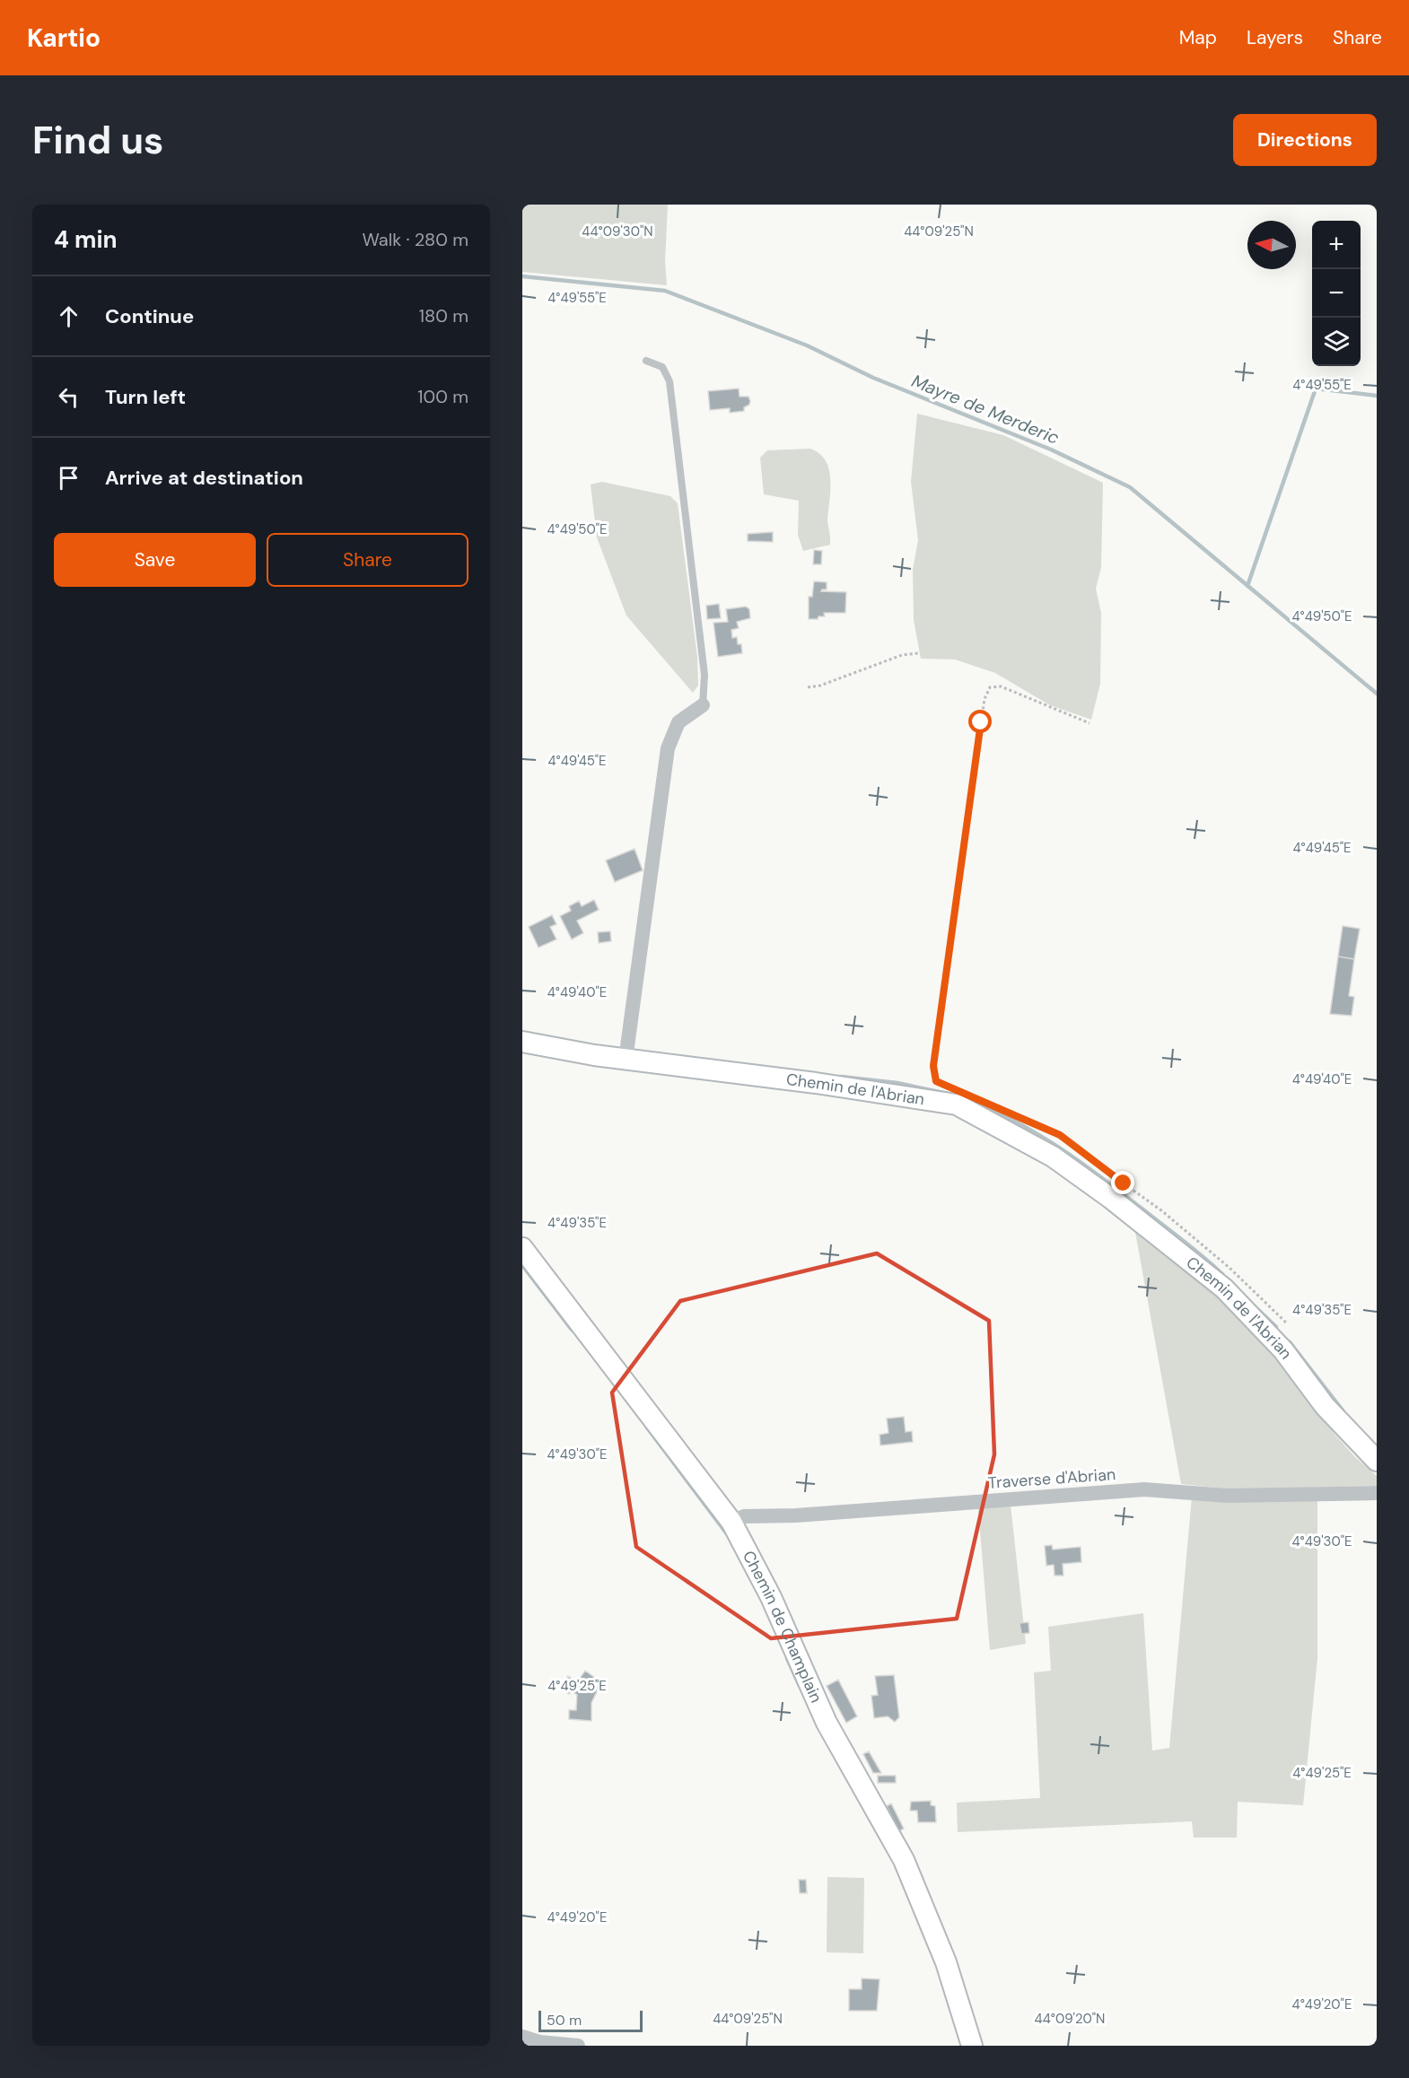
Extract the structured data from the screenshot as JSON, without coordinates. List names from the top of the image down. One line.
{"streets":{"street":["Chemin de l'Abrian","Traverse d'Abrian","Chemin de Champlain"]},"crossings":[["Traverse d'Abrian","Chemin de Champlain"]],"water":["Mayre de Merderic"],"scale_bar":"50 m","north":"left","page":{"header":"Kartio","nav":["Map","Layers","Share"],"buttons":["Directions",["Save","Share"]],"title":"Find us","heading":["4 min","Walk · 280 m"],"map_buttons":["+","−"],"list":[["Continue","180 m"],["Turn left","100 m"],"Arrive at destination"],"scale":"50 m"},"coordinates":["44°09'30\"N","44°09'25\"N","4°49'55\"E","4°49'50\"E","4°49'45\"E","4°49'40\"E","4°49'35\"E","4°49'30\"E","4°49'25\"E","4°49'20\"E","44°09'20\"N"]}
